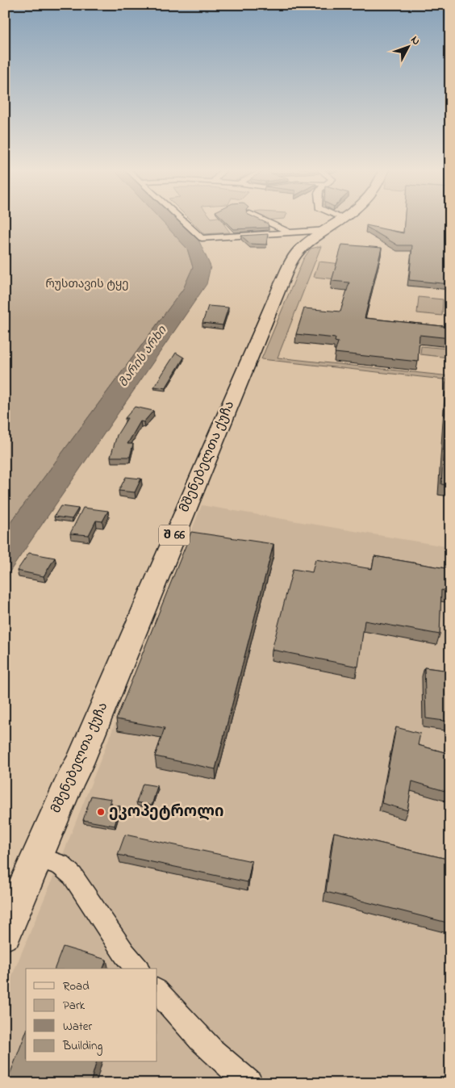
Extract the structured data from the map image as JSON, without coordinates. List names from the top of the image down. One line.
{"streets":{"main road":["მშენებელთა ქუჩა","შ 66"]},"water":["მარის არხი"],"parks":["რუსთავის ტყე"],"places":["ეკოპეტროლი"],"legend":["Road","Park","Water","Building"],"north":"top right"}
